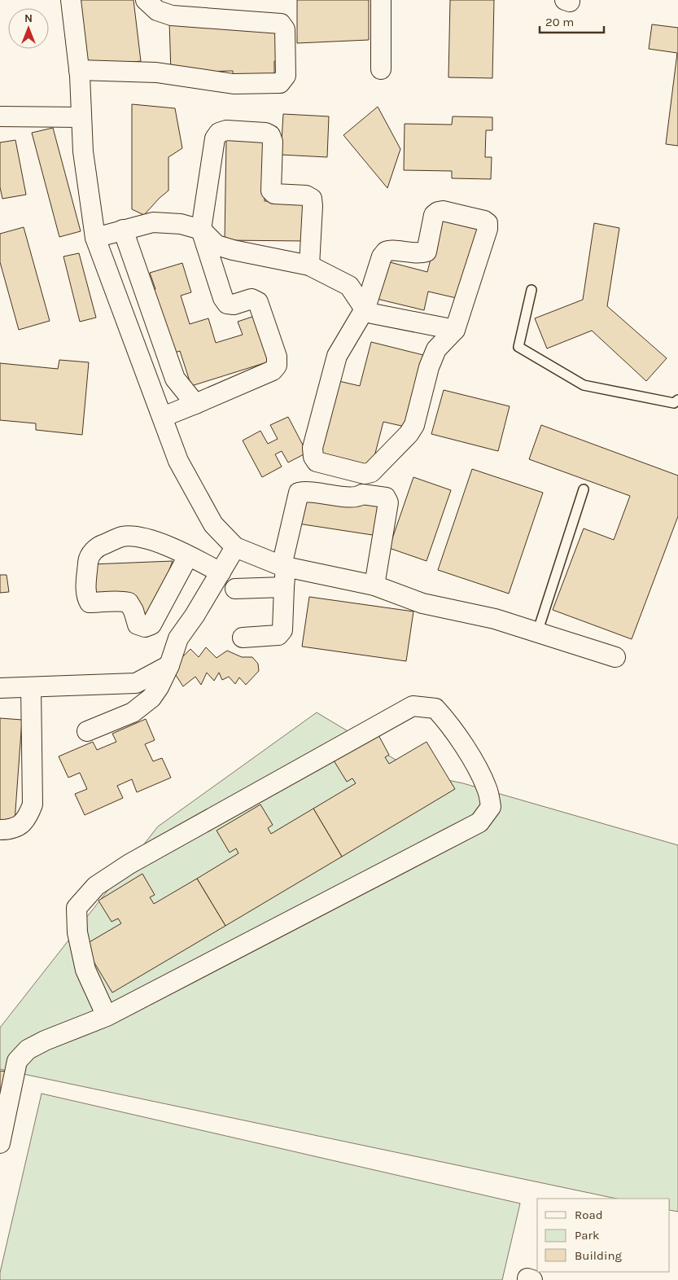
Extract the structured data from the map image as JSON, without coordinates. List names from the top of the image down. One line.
{"legend":["Road","Park","Building"],"scale_bar":"20 m","north":"top"}
